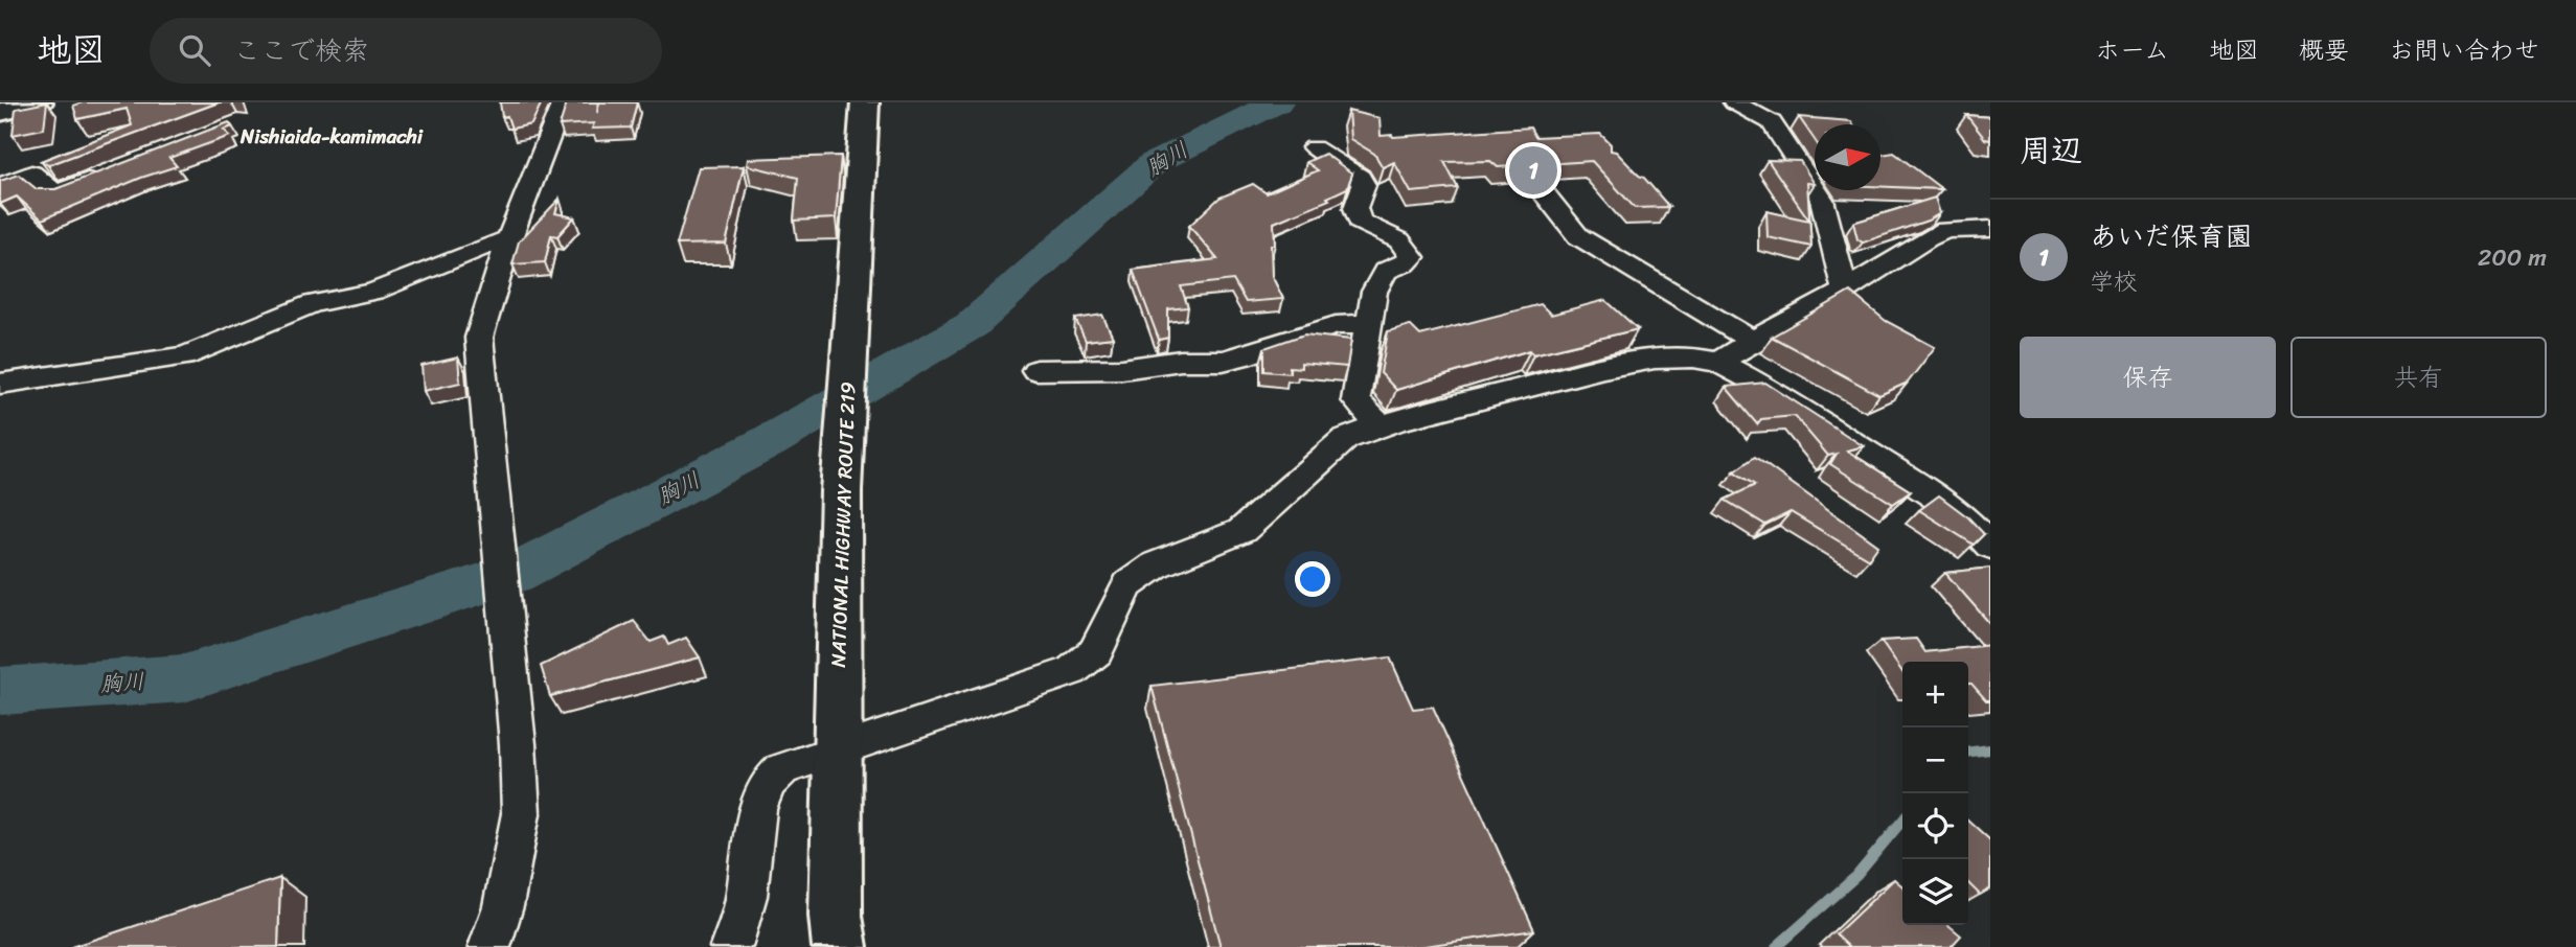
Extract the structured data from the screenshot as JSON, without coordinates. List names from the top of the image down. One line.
{"streets":{"highway":["NATIONAL HIGHWAY ROUTE 219"]},"districts":["Nishiaida-kamimachi"],"water":["胸川"],"north":"right","page":{"header":"地図","search":"ここで検索","nav":["ホーム","地図","概要","お問い合わせ"],"heading":"周辺","pins":"1","list":[{"mark":"1","name":"あいだ保育園","note":"学校","value":"200 m"}],"buttons":["保存","共有"],"map_buttons":["+","−"]}}
